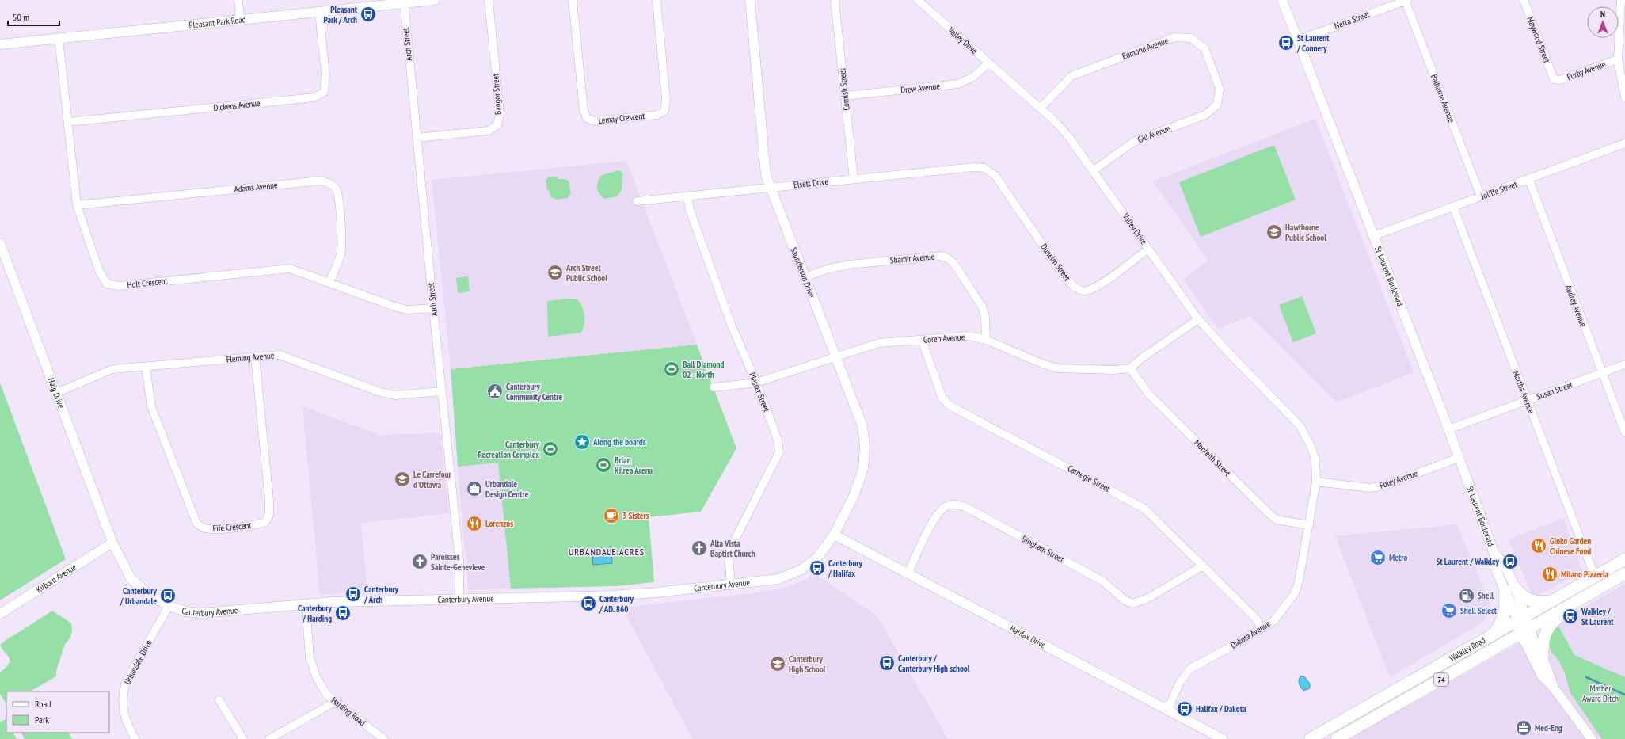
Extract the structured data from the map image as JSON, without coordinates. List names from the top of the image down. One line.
{"streets":{"main road":["Walkley Road","74"],"street":["Nerta Street","Pleasant Park Road","Maywood Street","Valley Drive","Arch Street","Edmond Avenue","Furby Avenue","Drew Avenue","Cornish Street","Bangor Street","Balharrie Avenue","Dickens Avenue","Lemay Crescent","Gill Avenue","Elsett Drive","Adams Avenue","Joliffe Street","Shamir Avenue","Dunelm Street","Saunderson Drive","St-Laurent Boulevard","Holt Crescent","Audrey Avenue","Goren Avenue","Fleming Avenue","Susan Street","Plesser Street","Martha Avenue","Haig Drive","Monteith Street","Carnegie Street","Foley Avenue","Fife Crescent","Bingham Street","Kilborn Avenue","Canterbury Avenue","Dakota Avenue","Halifax Drive","Urbandale Drive","Harding Road"]},"crossings":[["Nerta Street","Balharrie Avenue"],["Nerta Street","St-Laurent Boulevard"],["Pleasant Park Road","Arch Street"],["Pleasant Park Road","Dickens Avenue"],["Pleasant Park Road","Holt Crescent"],["Maywood Street","Furby Avenue"],["Valley Drive","Edmond Avenue"],["Valley Drive","Drew Avenue"],["Valley Drive","Gill Avenue"],["Valley Drive","Dunelm Street"],["Valley Drive","Foley Avenue"],["Valley Drive","Dakota Avenue"],["Arch Street","Bangor Street"],["Arch Street","Holt Crescent"],["Arch Street","Fleming Avenue"],["Arch Street","Canterbury Avenue"],["Edmond Avenue","Gill Avenue"],["Drew Avenue","Cornish Street"],["Cornish Street","Elsett Drive"],["Balharrie Avenue","Joliffe Street"],["Dickens Avenue","Holt Crescent"],["Elsett Drive","Dunelm Street"],["Elsett Drive","Saunderson Drive"],["Elsett Drive","Plesser Street"],["Adams Avenue","Holt Crescent"],["Joliffe Street","St-Laurent Boulevard"],["Joliffe Street","Audrey Avenue"],["Joliffe Street","Martha Avenue"],["Shamir Avenue","Saunderson Drive"],["Shamir Avenue","Goren Avenue"],["Saunderson Drive","Goren Avenue"],["Saunderson Drive","Canterbury Avenue"],["Saunderson Drive","Halifax Drive"],["St-Laurent Boulevard","Susan Street"],["St-Laurent Boulevard","Foley Avenue"],["St-Laurent Boulevard","Walkley Road"],["Audrey Avenue","Susan Street"],["Goren Avenue","Plesser Street"],["Goren Avenue","Monteith Street"],["Goren Avenue","Carnegie Street"],["Fleming Avenue","Haig Drive"],["Fleming Avenue","Fife Crescent"],["Susan Street","Martha Avenue"],["Plesser Street","Canterbury Avenue"],["Martha Avenue","Walkley Road"],["Haig Drive","Kilborn Avenue"],["Haig Drive","Canterbury Avenue"],["Monteith Street","Dakota Avenue"],["Carnegie Street","Bingham Street"],["Carnegie Street","Dakota Avenue"],["Foley Avenue","Dakota Avenue"],["Bingham Street","Halifax Drive"],["Kilborn Avenue","Canterbury Avenue"],["Canterbury Avenue","Halifax Drive"],["Canterbury Avenue","Urbandale Drive"],["Canterbury Avenue","Harding Road"],["Dakota Avenue","Halifax Drive"]],"districts":["URBANDALE ACRES"],"parks":["Mather Award Ditch"],"places":{"bus stop":["Pleasant Park / Arch","St Laurent / Connery","St Laurent / Walkley","Canterbury / Halifax","Canterbury / Arch","Canterbury / Urbandale","Canterbury / AD. 860","Canterbury / Harding","Walkley / St Laurent","Canterbury / Canterbury High school","Halifax / Dakota"],"school or university":["Hawthorne Public School","Arch Street Public School","Le Carrefour d'Ottawa","Canterbury High School"],"sports":["Ball Diamond 02 - North","Canterbury Recreation Complex","Brian Kilrea Arena"],"public building":["Canterbury Community Centre"],"place":["Along the boards"],"office":["Urbandale Design Centre","Med-Eng"],"cafe":["3 Sisters"],"restaurant":["Lorenzos","Ginko Garden Chinese Food","Milano Pizzeria"],"church":["Alta Vista Baptist Church","Paroisses Sainte-Genevieve"],"supermarket":["Metro","Shell Select"],"fuel station":["Shell"]},"legend":["Road","Park"],"scale_bar":"50 m","north":"top"}
